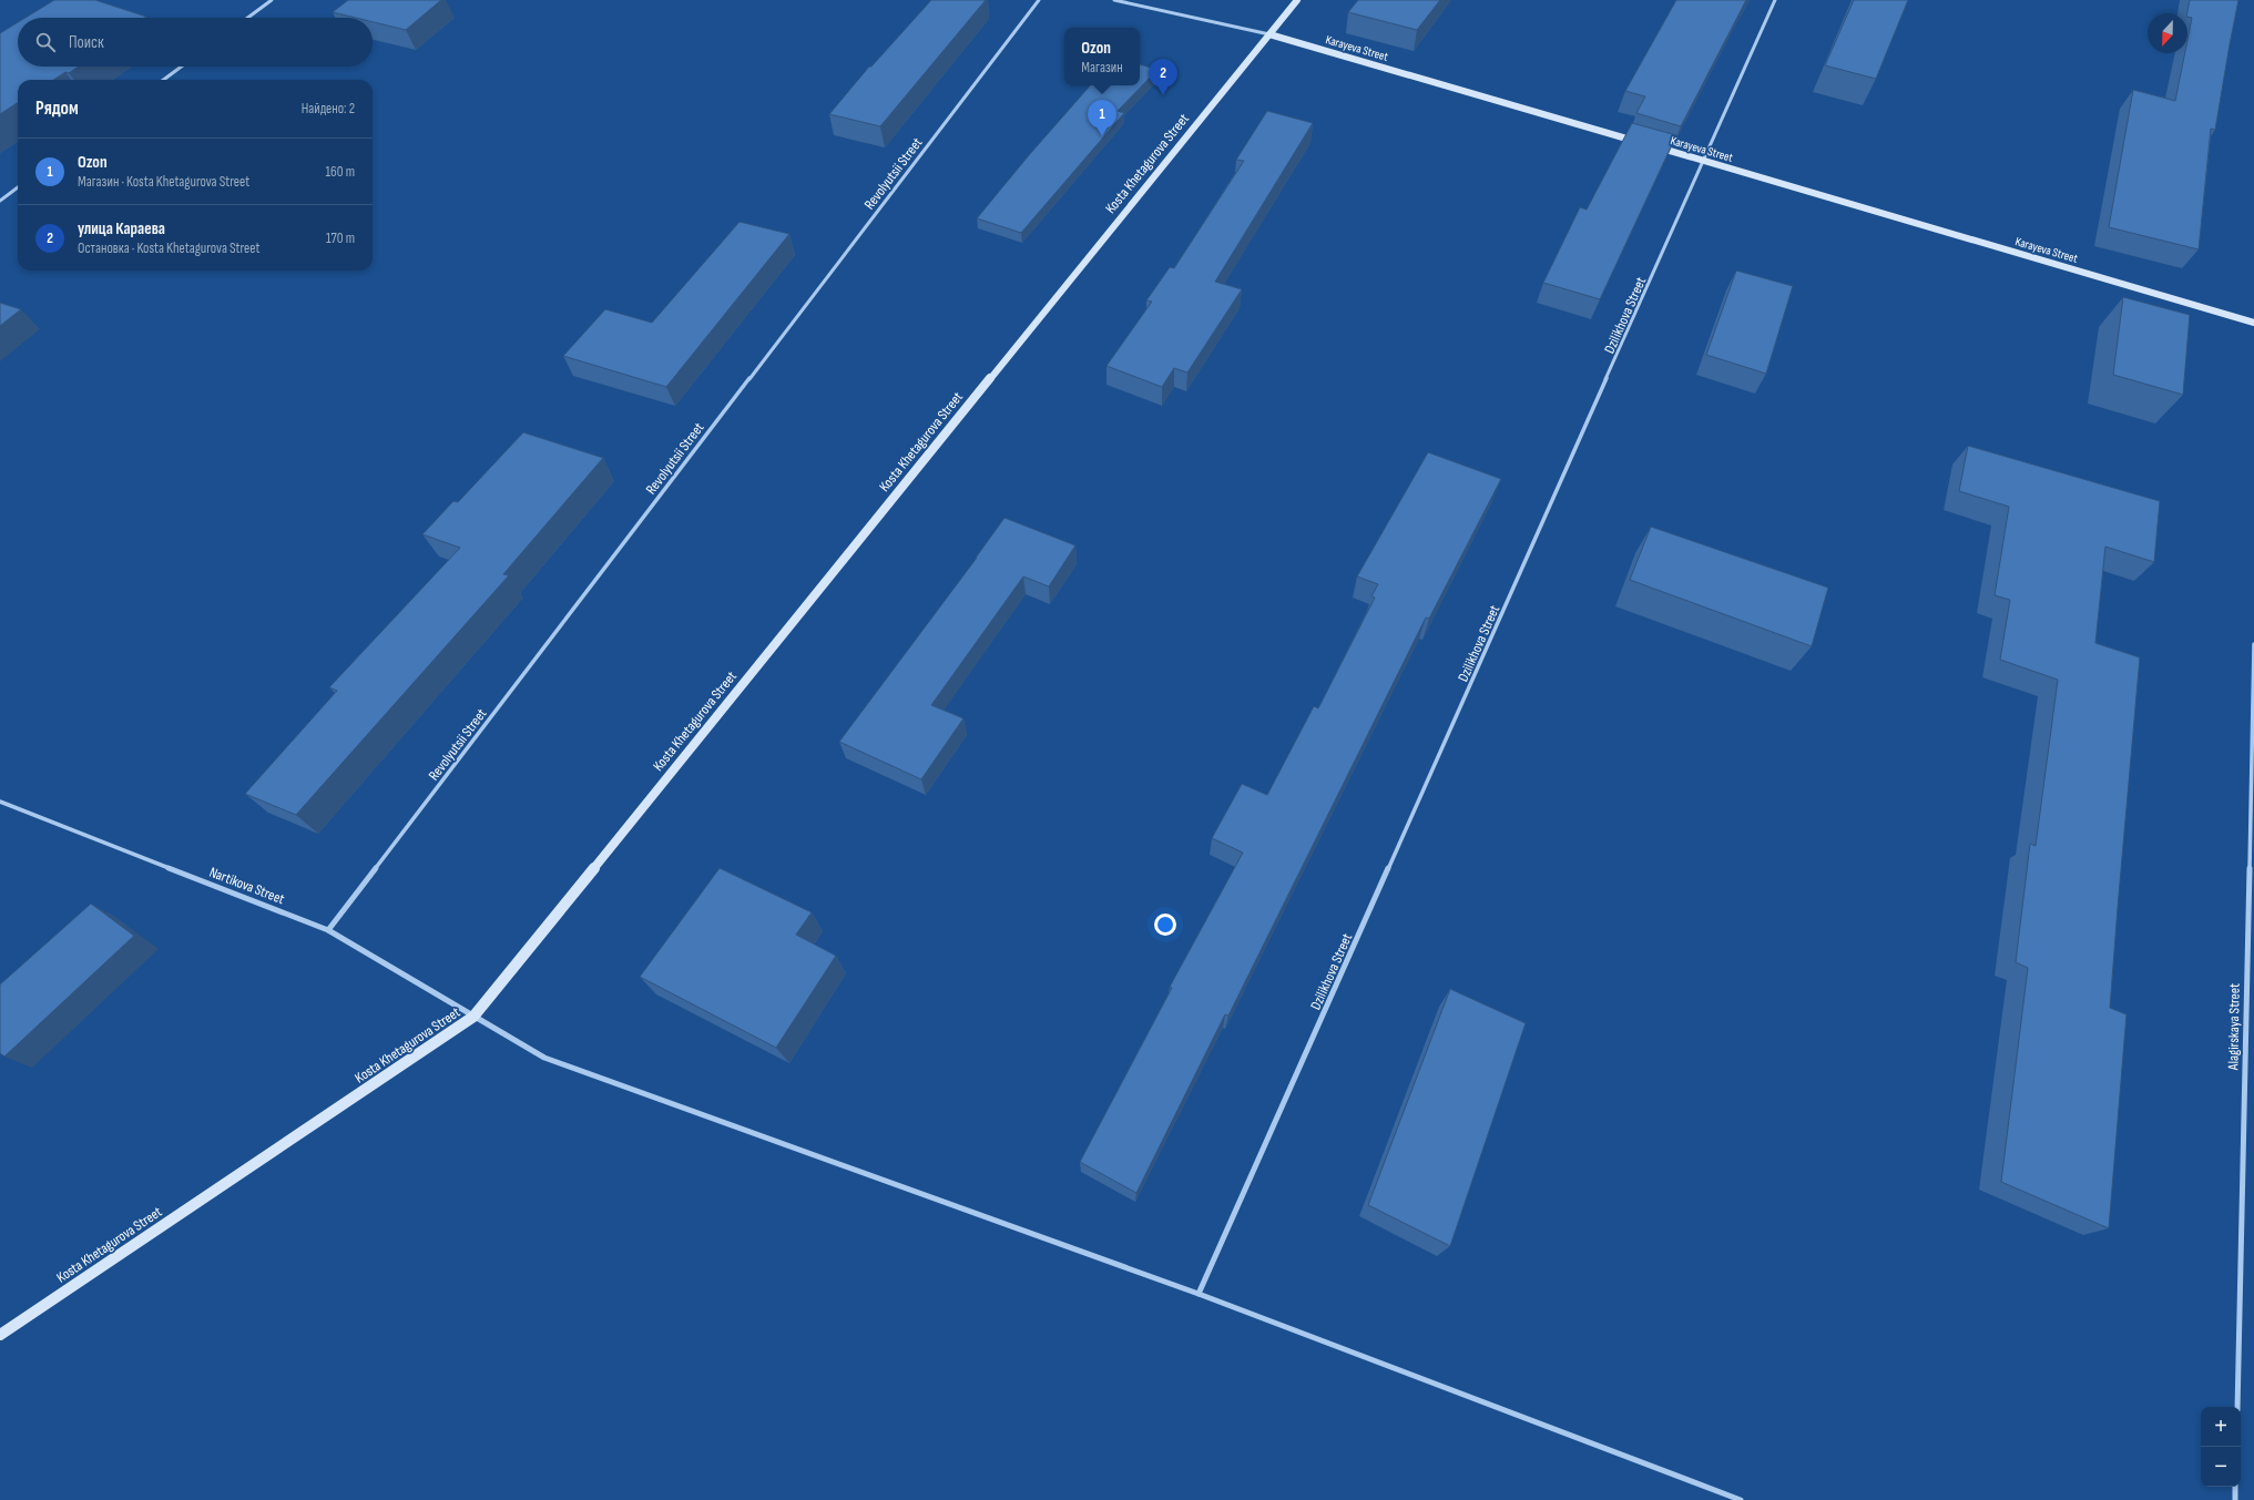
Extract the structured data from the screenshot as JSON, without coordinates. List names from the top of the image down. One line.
{"streets":{"main road":["Karayeva Street","Kosta Khetagurova Street"],"street":["Revolyutsii Street","Dzilikhova Street","Nartikova Street","Alagirskaya Street"]},"crossings":[["Karayeva Street","Kosta Khetagurova Street"],["Karayeva Street","Dzilikhova Street"],["Kosta Khetagurova Street","Nartikova Street"],["Revolyutsii Street","Nartikova Street"],["Dzilikhova Street","Nartikova Street"]],"north":"bottom","page":{"search":"Поиск","popup":["Ozon","Магазин"],"pins":["2","1"],"heading":["Рядом","Найдено: 2"],"list":[{"mark":"1","name":"Ozon","note":"Магазин · Kosta Khetagurova Street","value":"160 m"},{"mark":"2","name":"улица Караева","note":"Остановка · Kosta Khetagurova Street","value":"170 m"}],"map_buttons":["+","−"]}}
